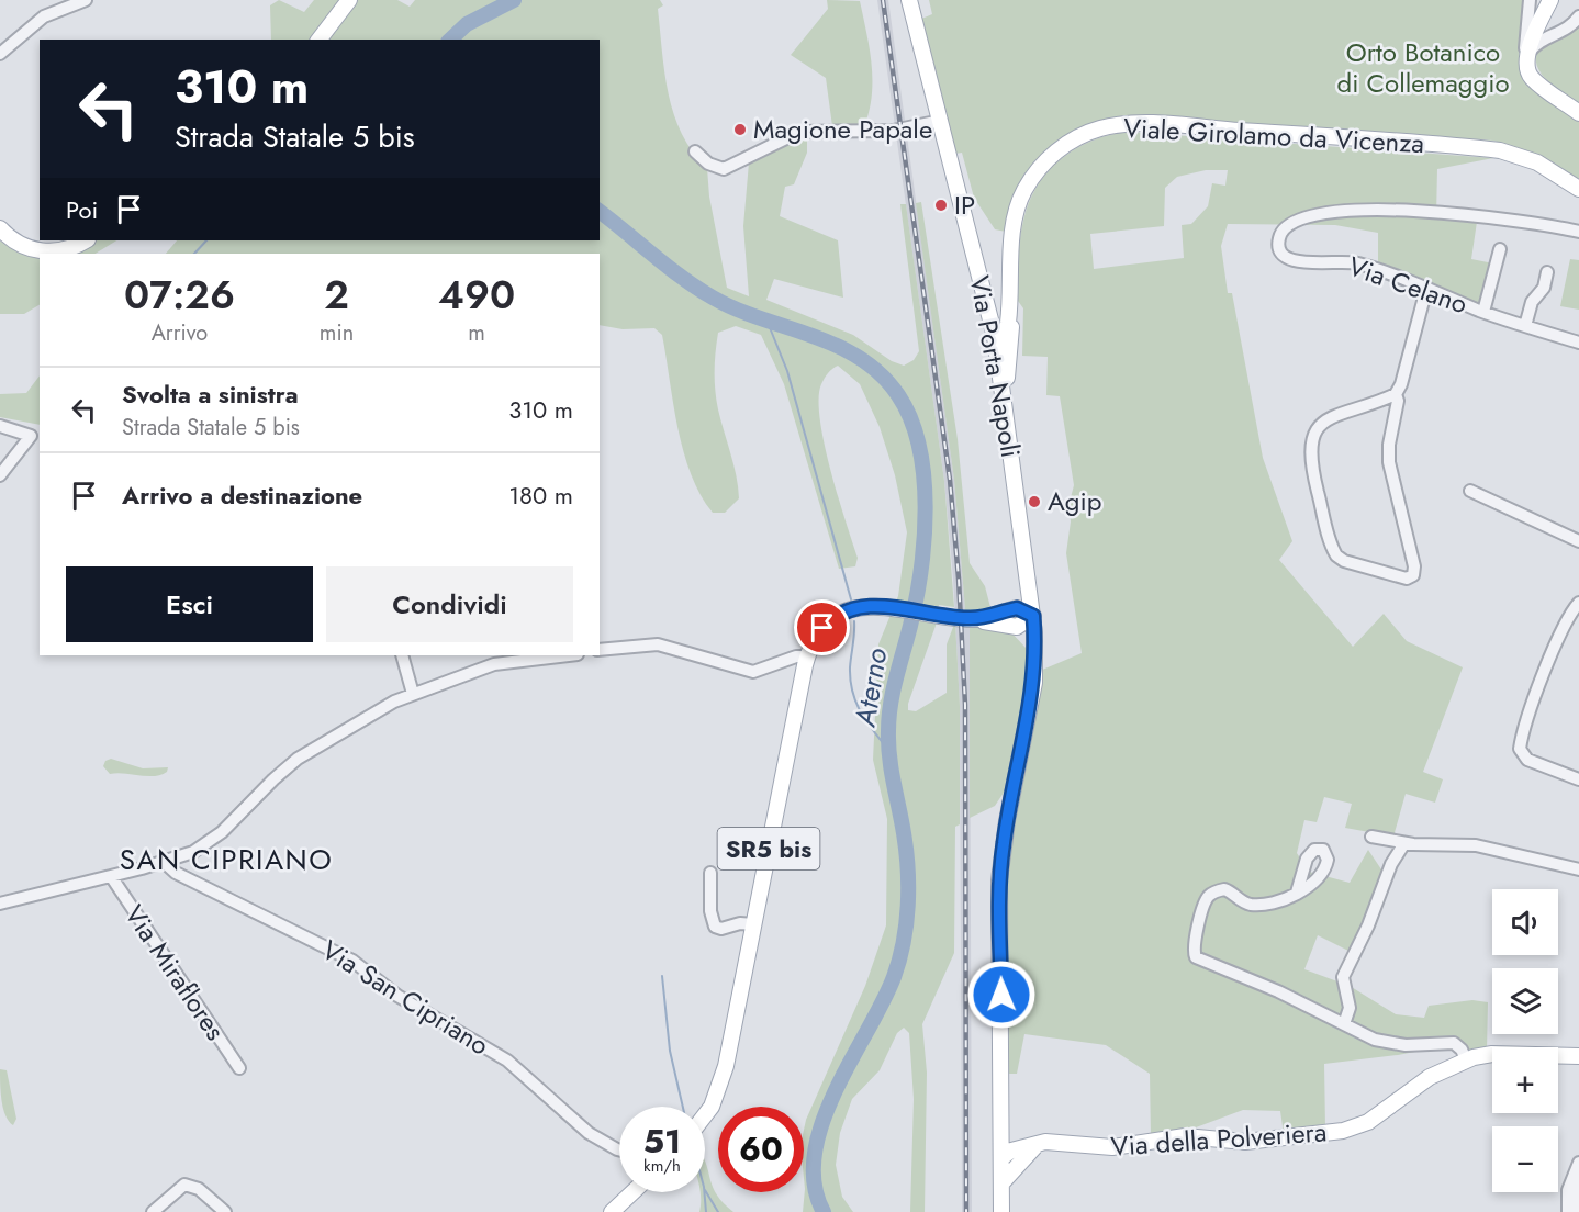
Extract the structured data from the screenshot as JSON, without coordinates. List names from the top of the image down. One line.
{"streets":{"main road":["Viale Girolamo da Vicenza","Via Porta Napoli","SR5 bis","Via della Polveriera"],"street":["Via Celano","Via Miraflores","Via San Cipriano"]},"crossings":[["Viale Girolamo da Vicenza","Via Porta Napoli"],["Via Porta Napoli","SR5 bis"],["Via Porta Napoli","Via della Polveriera"]],"districts":["SAN CIPRIANO"],"water":["Aterno"],"parks":["Orto Botanico di Collemaggio"],"places":["Magione Papale","IP","Agip"],"page":{"turn":["310 m","Strada Statale 5 bis"],"then":"Poi","eta":["07:26","Arrivo","2","min","490","m"],"list":[{"name":"Svolta a sinistra","note":"Strada Statale 5 bis","value":"310 m"},{"name":"Arrivo a destinazione","value":"180 m"}],"buttons":["Esci","Condividi"],"map_buttons":["+","−"],"speed":"51 km/h","limit":"60"}}
